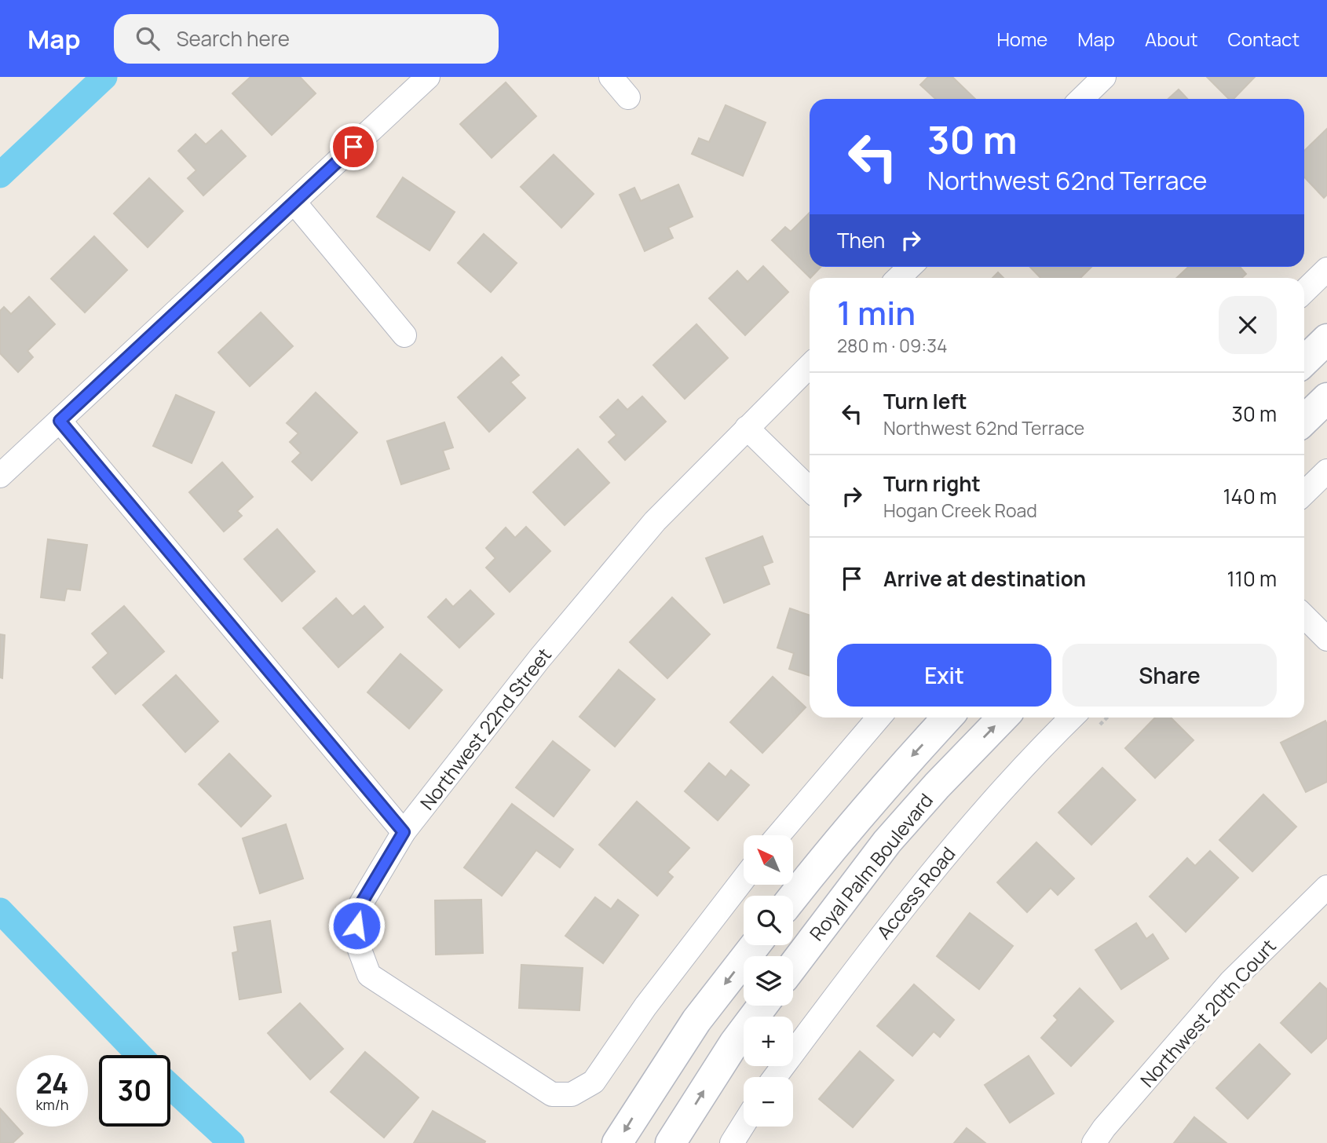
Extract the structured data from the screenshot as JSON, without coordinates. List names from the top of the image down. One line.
{"streets":{"main road":["Royal Palm Boulevard"],"street":["Northwest 22nd Street","Access Road","Northwest 20th Court"]},"north":"top left","page":{"header":"Map","search":"Search here","nav":["Home","Map","About","Contact"],"turn":["30 m","Northwest 62nd Terrace"],"then":"Then","heading":["1 min","280 m · 09:34"],"list":[{"name":"Turn left","note":"Northwest 62nd Terrace","value":"30 m"},{"name":"Turn right","note":"Hogan Creek Road","value":"140 m"},{"name":"Arrive at destination","value":"110 m"}],"buttons":["Exit","Share"],"map_buttons":["+","−"],"speed":"24 km/h","limit":"30"}}
